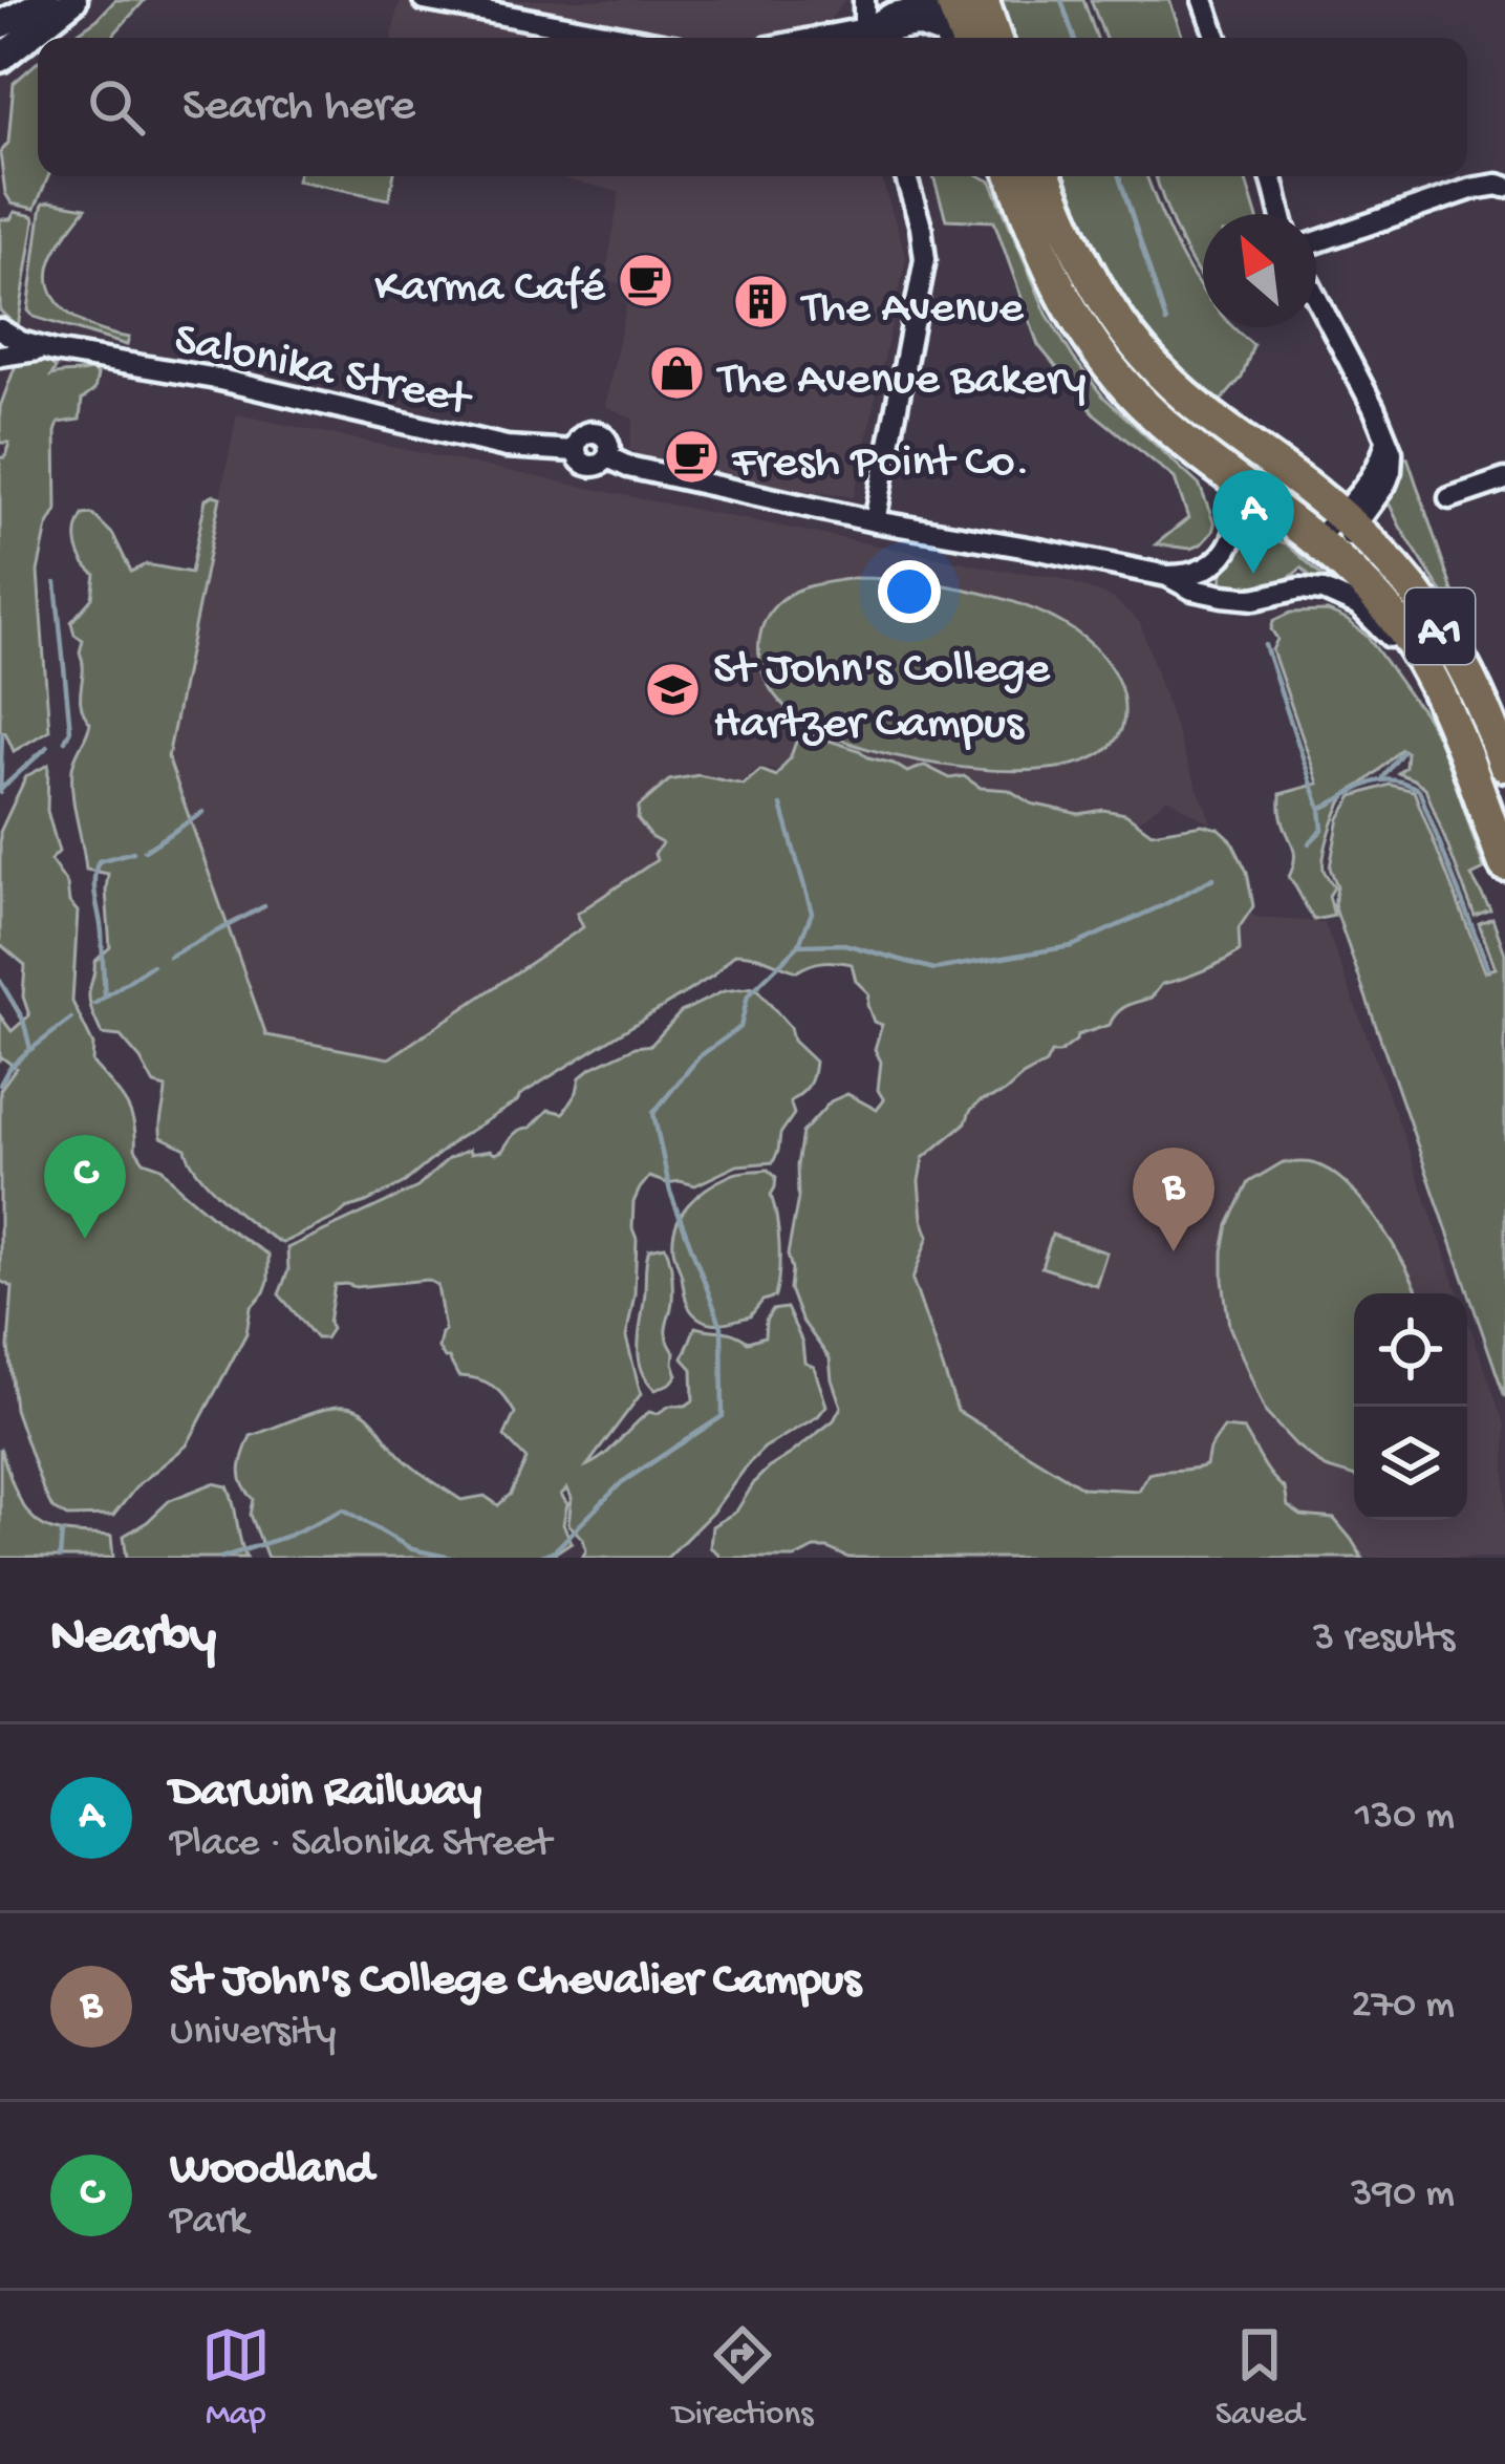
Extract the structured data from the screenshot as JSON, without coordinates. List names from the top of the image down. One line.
{"streets":{"highway":["A1"],"street":["Salonika Street"]},"places":{"cafe":["Karma Café","Fresh Point Co."],"building":["The Avenue"],"shop":["The Avenue Bakery"],"school or university":["St John's College Hartzer Campus"]},"north":"top left","page":{"search":"Search here","pins":["A","C","B"],"heading":["Nearby","3 results"],"list":[{"mark":"A","name":"Darwin Railway","note":"Place · Salonika Street","value":"130 m"},{"mark":"B","name":"St John's College Chevalier Campus","note":"University","value":"270 m"},{"mark":"C","name":"Woodland","note":"Park","value":"390 m"}],"nav":["Map","Directions","Saved"]}}
